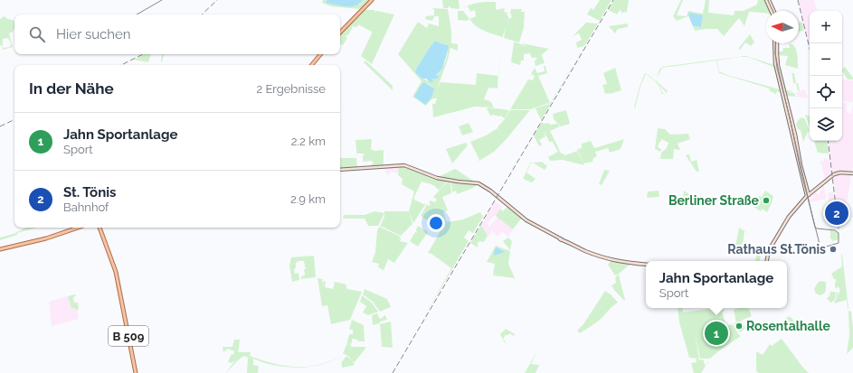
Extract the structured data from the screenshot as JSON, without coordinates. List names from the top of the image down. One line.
{"streets":{"main road":["B 509"]},"places":["Berliner Straße","Rathaus St.Tönis","Rosentalhalle"],"north":"left","page":{"map_buttons":["+","−"],"search":"Hier suchen","heading":["In der Nähe","2 Ergebnisse"],"list":[{"mark":"1","name":"Jahn Sportanlage","note":"Sport","value":"2.2 km"},{"mark":"2","name":"St. Tönis","note":"Bahnhof","value":"2.9 km"}],"pins":["2","1"],"popup":["Jahn Sportanlage","Sport"]}}
